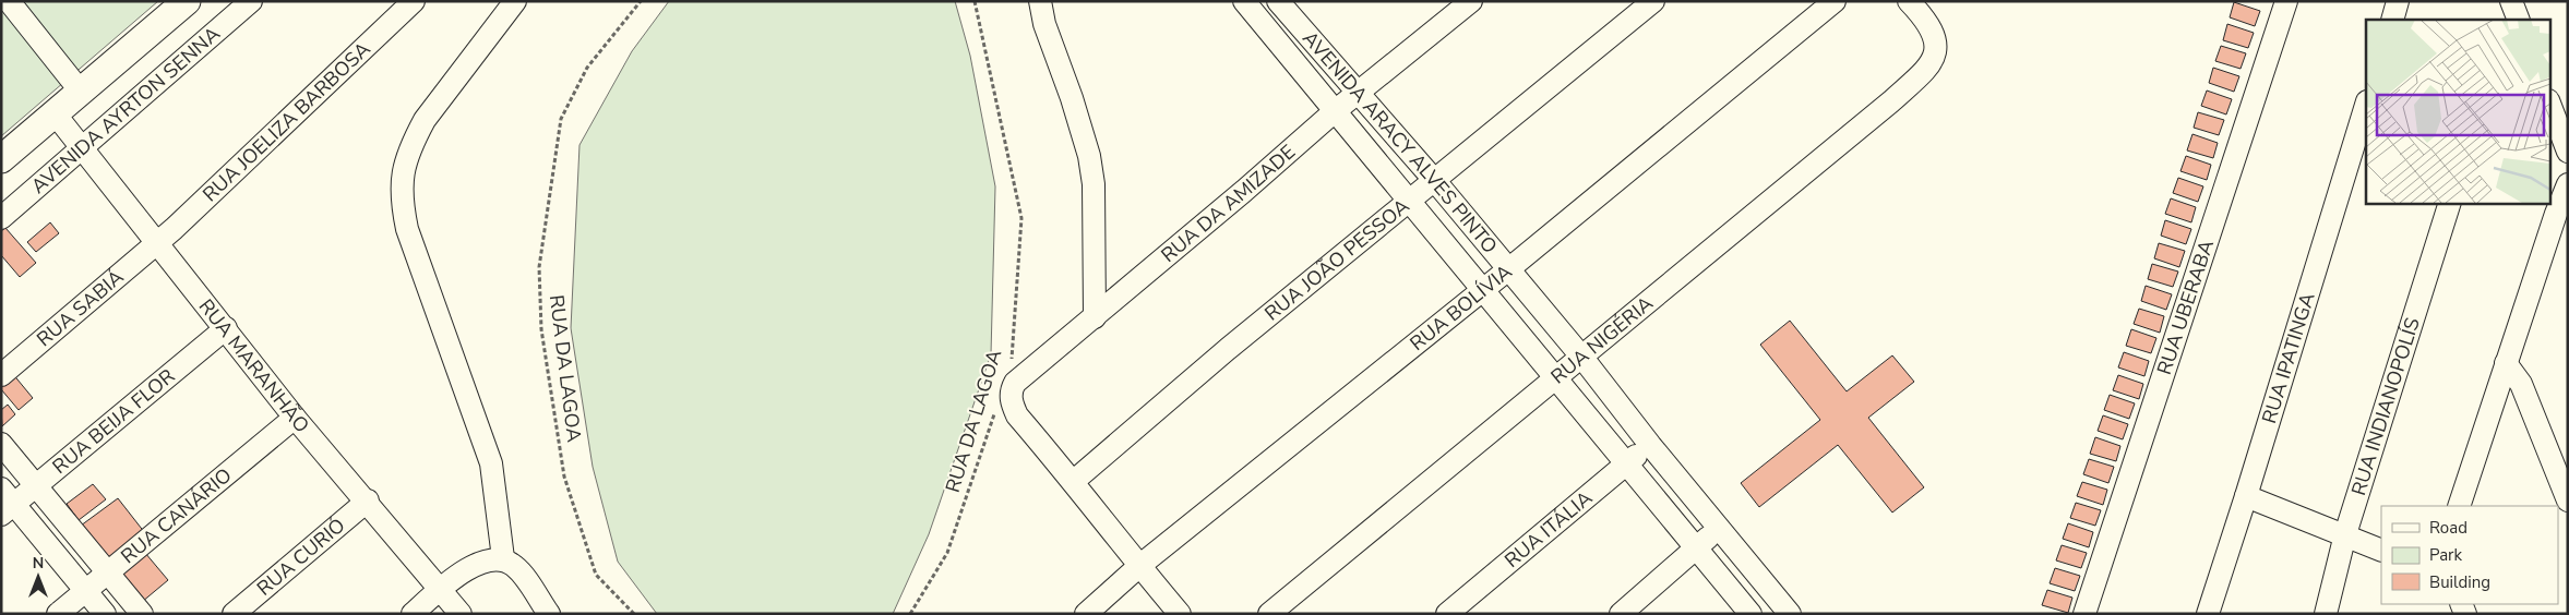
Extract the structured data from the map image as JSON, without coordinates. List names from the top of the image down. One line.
{"streets":{"street":["AVENIDA AYRTON SENNA","RUA JOELIZA BARBOSA","AVENIDA ARACY ALVES PINTO","RUA DA AMIZADE","RUA JOÃO PESSOA","RUA BOLÍVIA","RUA UBERABA","RUA SABIÁ","RUA NIGÉRIA","RUA IPATINGA","RUA MARANHÃO","RUA INDIANOPOLÍS","RUA BEIJA FLOR","RUA CANÁRIO","RUA ITÁLIA","RUA CURIÓ"],"path":["RUA DA LAGOA"]},"crossings":[["AVENIDA AYRTON SENNA","RUA MARANHÃO"],["RUA JOELIZA BARBOSA","RUA SABIÁ"],["RUA JOELIZA BARBOSA","RUA MARANHÃO"],["AVENIDA ARACY ALVES PINTO","RUA DA AMIZADE"],["AVENIDA ARACY ALVES PINTO","RUA JOÃO PESSOA"],["AVENIDA ARACY ALVES PINTO","RUA BOLÍVIA"],["AVENIDA ARACY ALVES PINTO","RUA NIGÉRIA"],["AVENIDA ARACY ALVES PINTO","RUA ITÁLIA"],["RUA DA AMIZADE","RUA JOÃO PESSOA"],["RUA SABIÁ","RUA MARANHÃO"],["RUA MARANHÃO","RUA BEIJA FLOR"],["RUA MARANHÃO","RUA CANÁRIO"],["RUA MARANHÃO","RUA CURIÓ"]],"legend":["Road","Park","Building"],"north":"top"}
